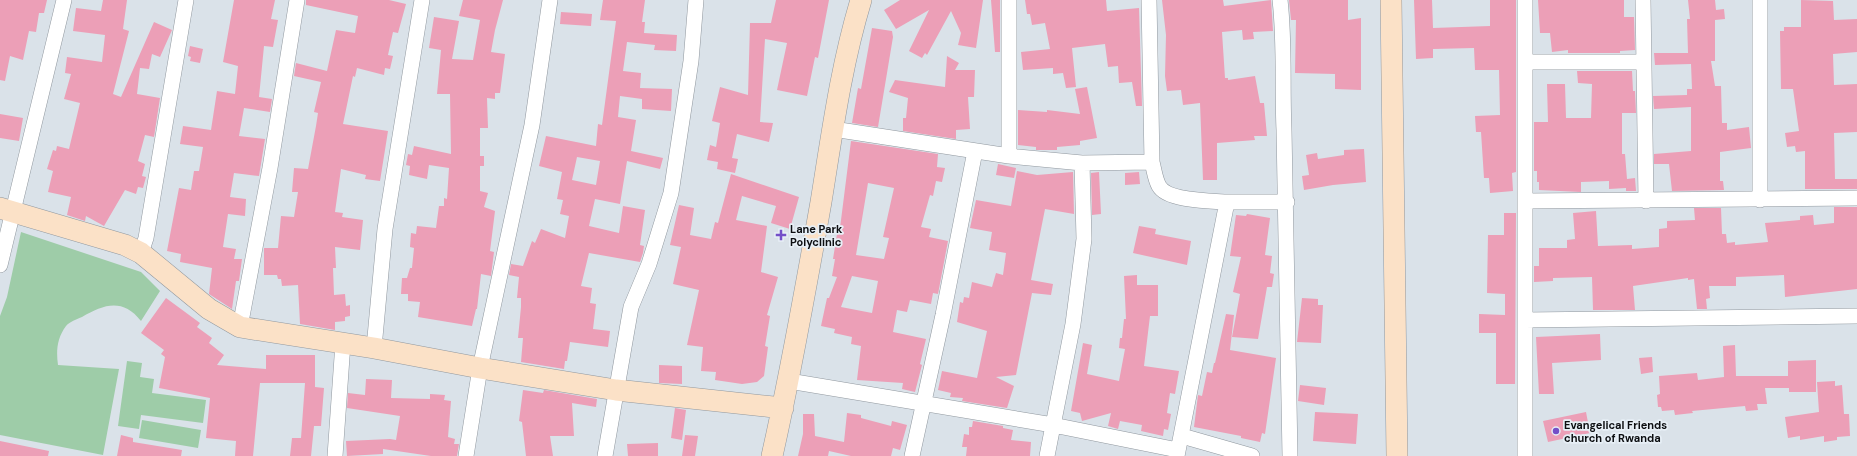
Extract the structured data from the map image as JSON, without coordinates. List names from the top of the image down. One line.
{"places":{"health":["Lane Park Polyclinic"],"other":["Evangelical Friends church of Rwanda"]}}
